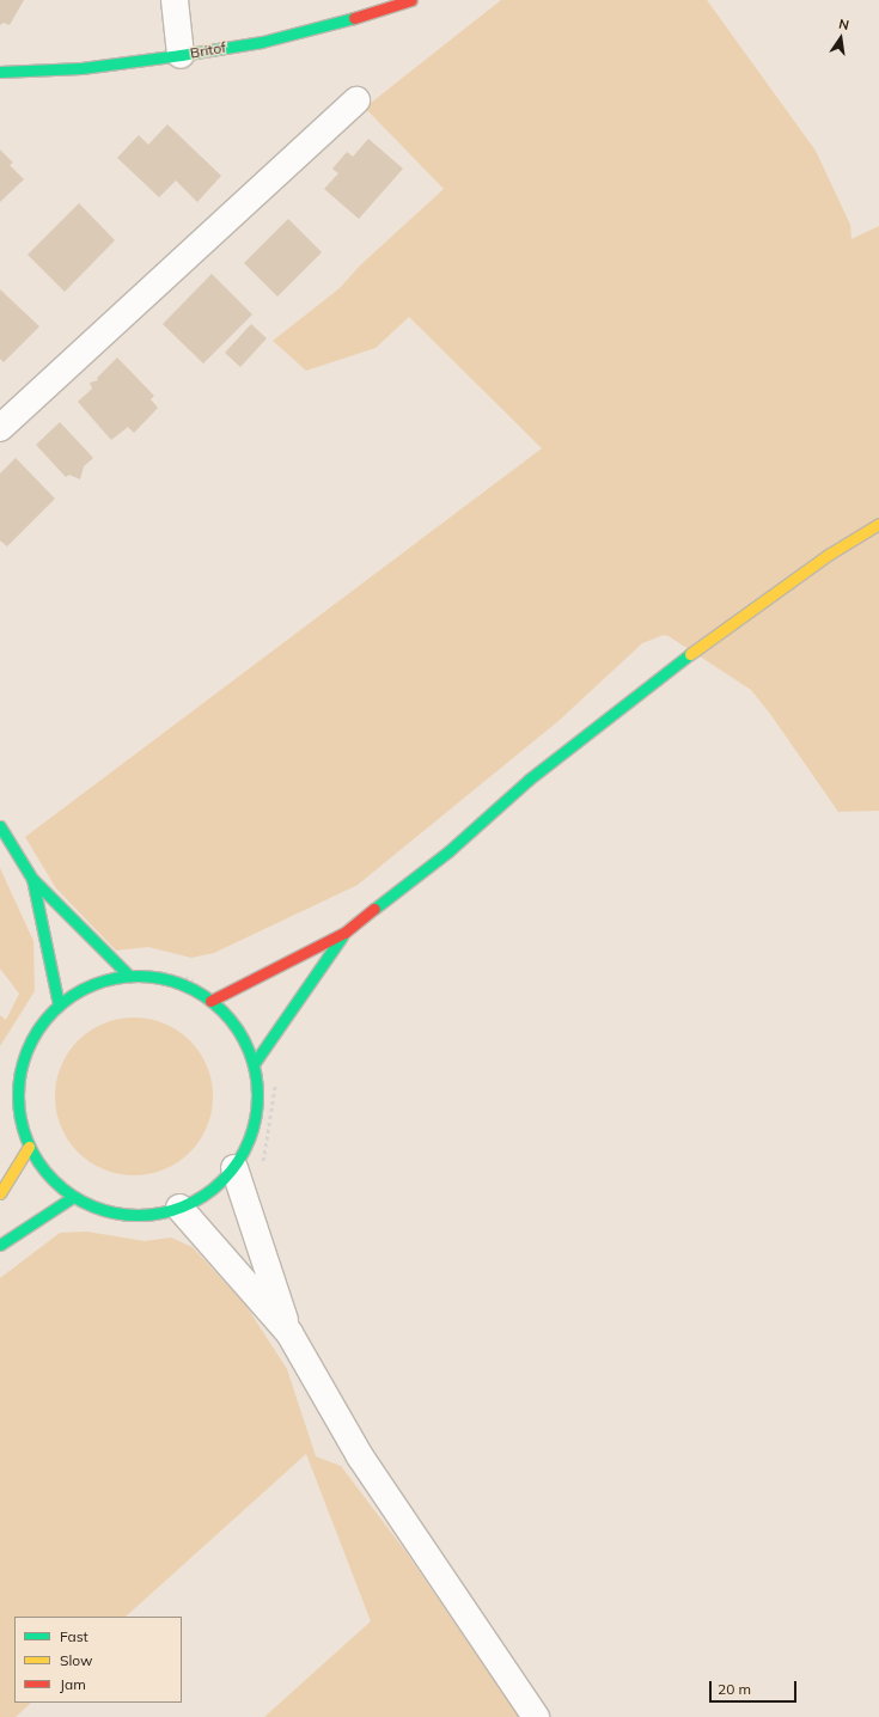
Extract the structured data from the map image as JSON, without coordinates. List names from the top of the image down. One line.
{"streets":{"main road":["Britof"]},"legend":["Fast","Slow","Jam"],"scale_bar":"20 m","north":"top"}
